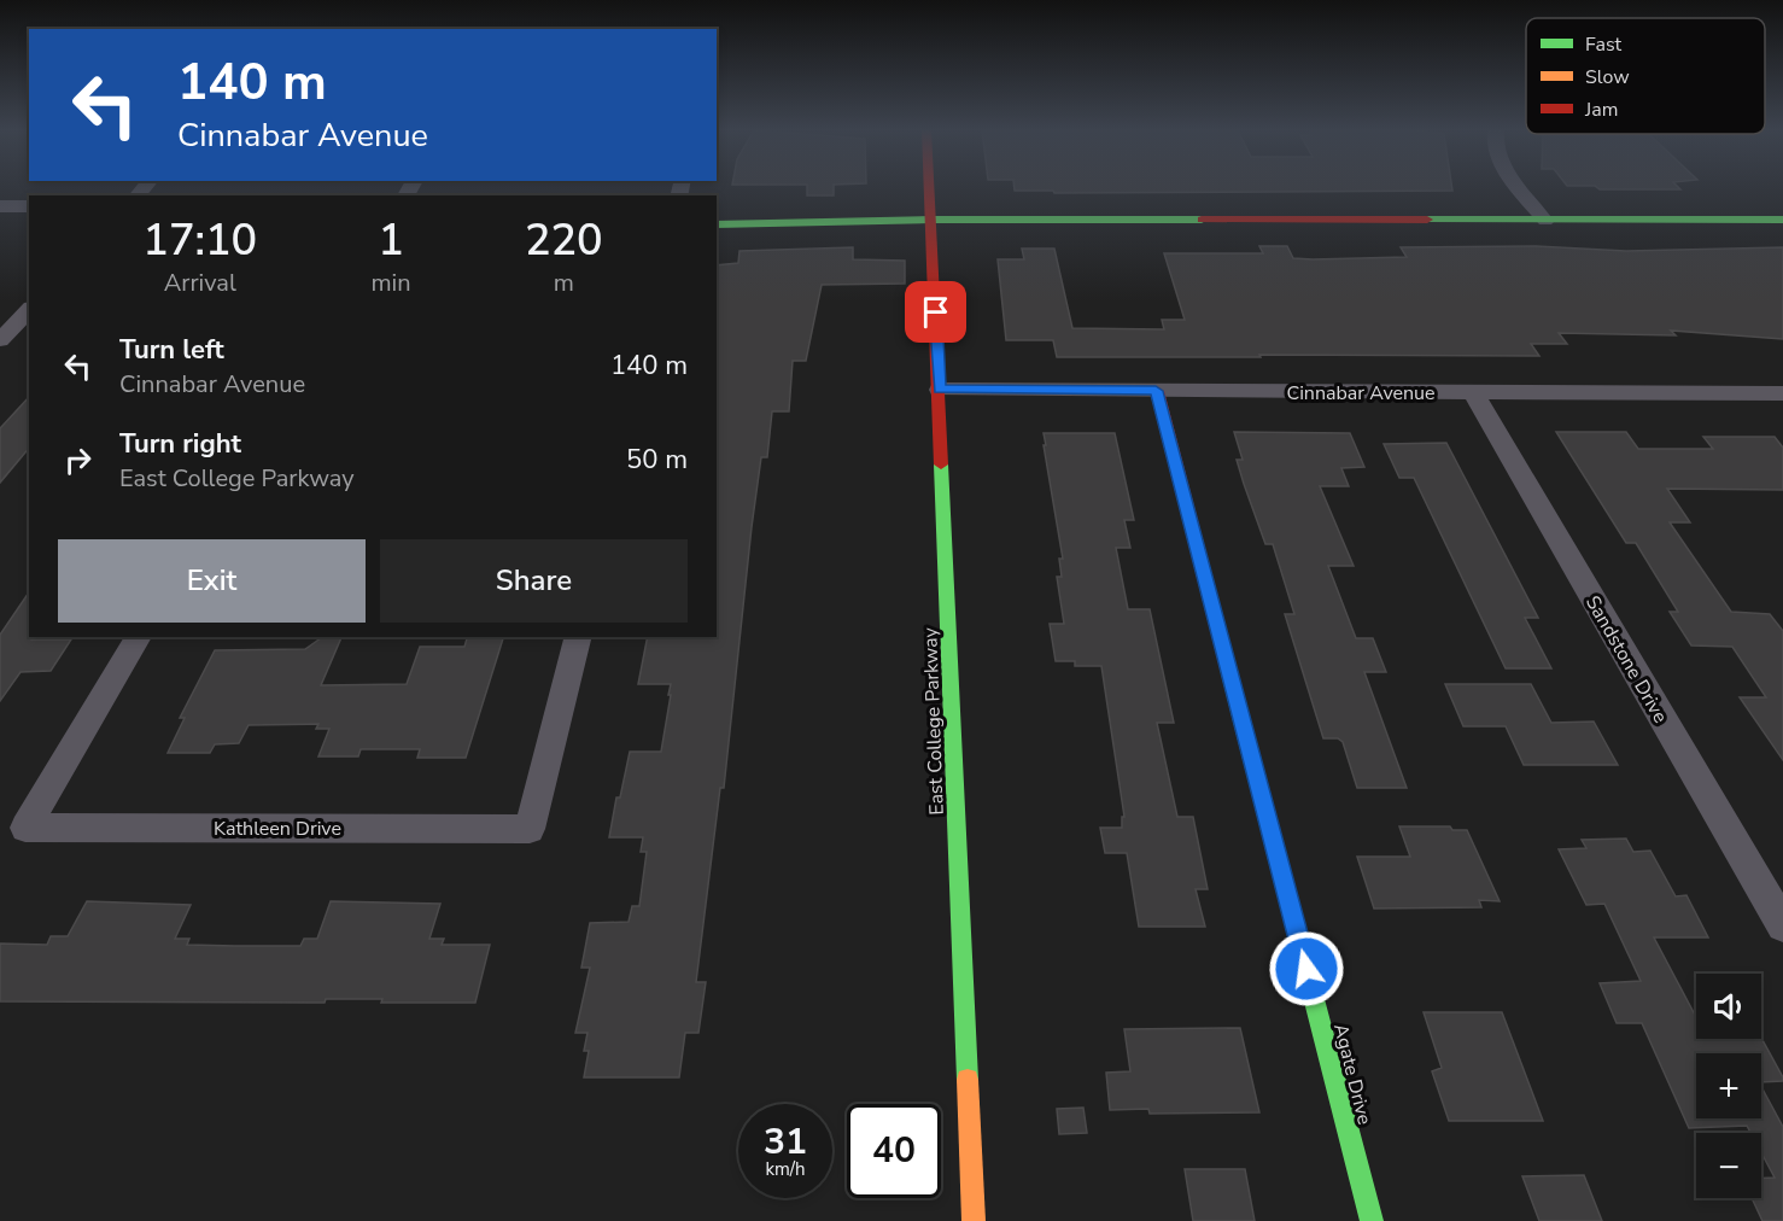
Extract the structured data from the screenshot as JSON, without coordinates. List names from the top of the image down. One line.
{"streets":{"street":["Cinnabar Avenue","Sandstone Drive","East College Parkway","Kathleen Drive","Agate Drive"]},"crossings":[["Cinnabar Avenue","Sandstone Drive"],["Cinnabar Avenue","East College Parkway"],["Cinnabar Avenue","Agate Drive"]],"legend":["Fast","Slow","Jam"],"page":{"turn":["140 m","Cinnabar Avenue"],"eta":["17:10","Arrival","1","min","220","m"],"list":[{"name":"Turn left","note":"Cinnabar Avenue","value":"140 m"},{"name":"Turn right","note":"East College Parkway","value":"50 m"}],"buttons":["Exit","Share"],"map_buttons":["+","−"],"speed":"31 km/h","limit":"40"}}
